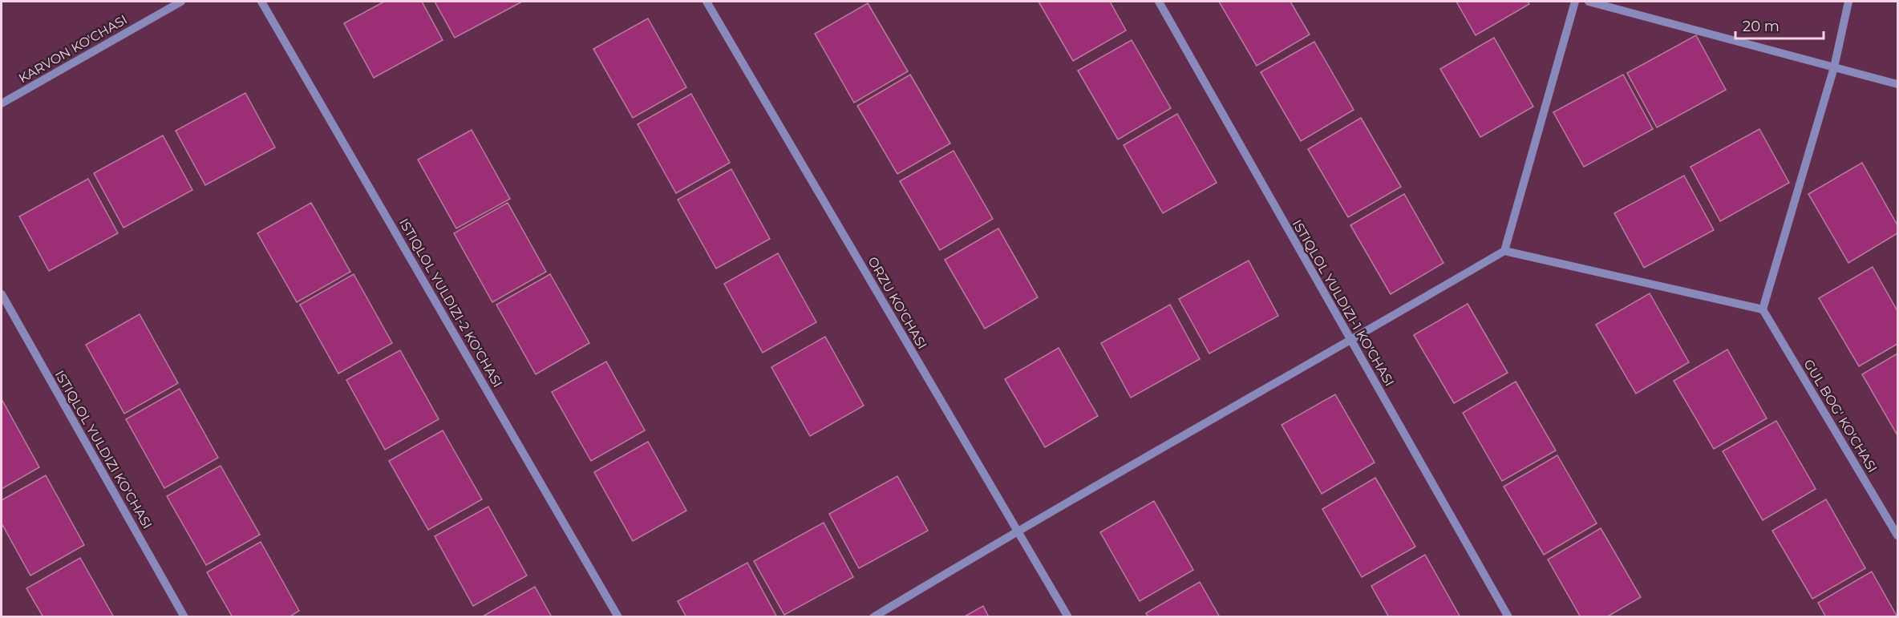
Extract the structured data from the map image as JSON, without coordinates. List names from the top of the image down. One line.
{"streets":{"street":["KARVON KO'CHASI","ISTIQLOL YULDIZI-2 KO'CHASI","ORZU KO'CHASI","ISTIQLOL YULDIZI-1 KO'CHASI","GUL BOG' KO'CHASI","ISTIQLOL YULDIZI KO'CHASI"]},"scale_bar":"20 m"}
